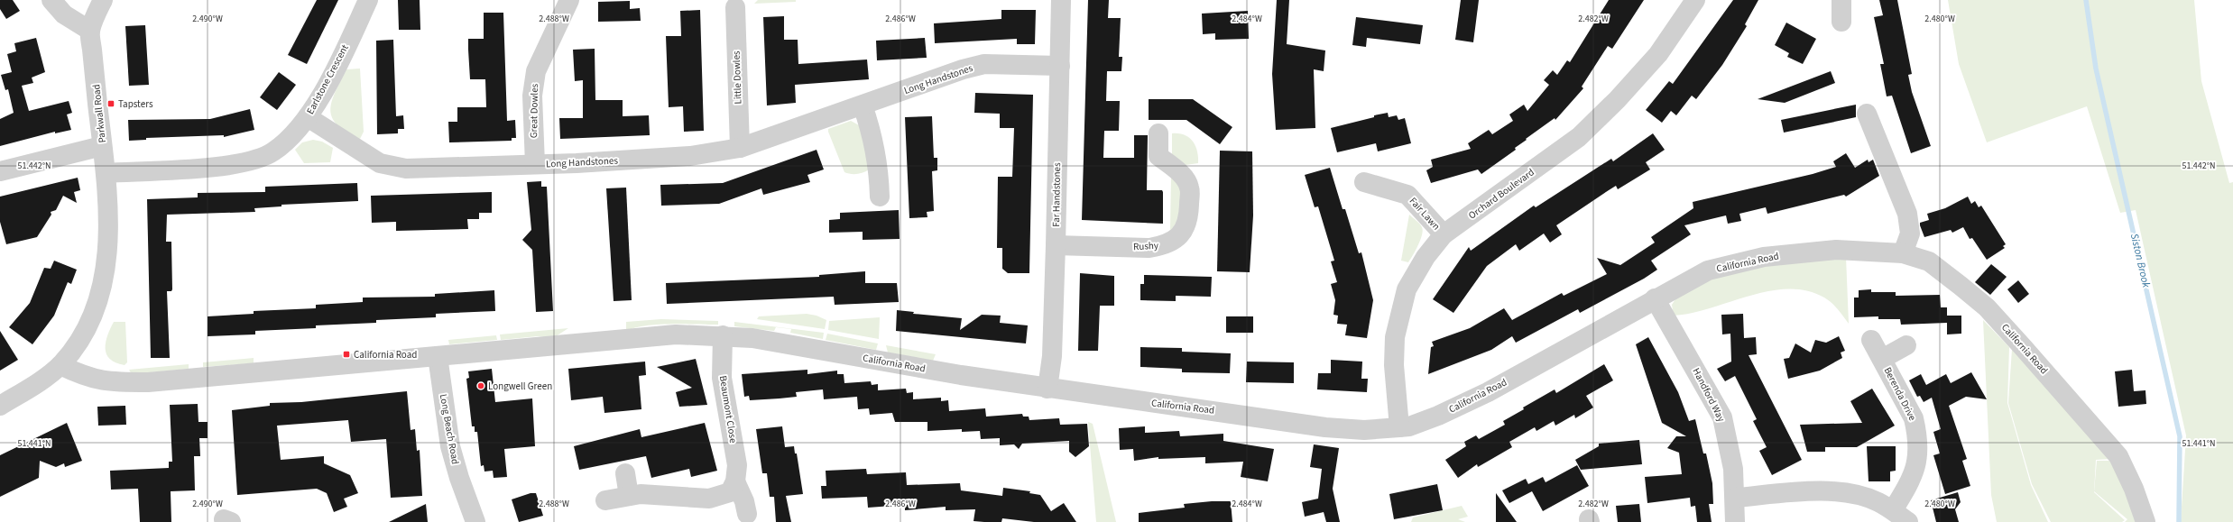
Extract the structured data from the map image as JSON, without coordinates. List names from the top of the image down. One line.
{"streets":{"street":["Little Dowles","Earlstone Crescent","Long Handstones","Great Dowles","Parkwall Road","Orchard Boulevard","Far Handstones","Fair Lawn","Rushy","California Road","Berenda Drive","Handford Way","Beaumont Close","Long Beach Road"]},"crossings":[["Little Dowles","Long Handstones"],["Earlstone Crescent","Long Handstones"],["Earlstone Crescent","Parkwall Road"],["Long Handstones","Great Dowles"],["Long Handstones","Far Handstones"],["Parkwall Road","California Road"],["Orchard Boulevard","Fair Lawn"],["Orchard Boulevard","California Road"],["Far Handstones","Rushy"],["Far Handstones","California Road"],["California Road","Handford Way"],["California Road","Beaumont Close"],["California Road","Long Beach Road"]],"water":["Siston Brook"],"places":{"transit":["Tapsters","California Road"],"other":["Longwell Green"]},"coordinates":["2.490°W","2.488°W","2.486°W","2.484°W","2.482°W","2.480°W","51.442°N","51.441°N"]}
